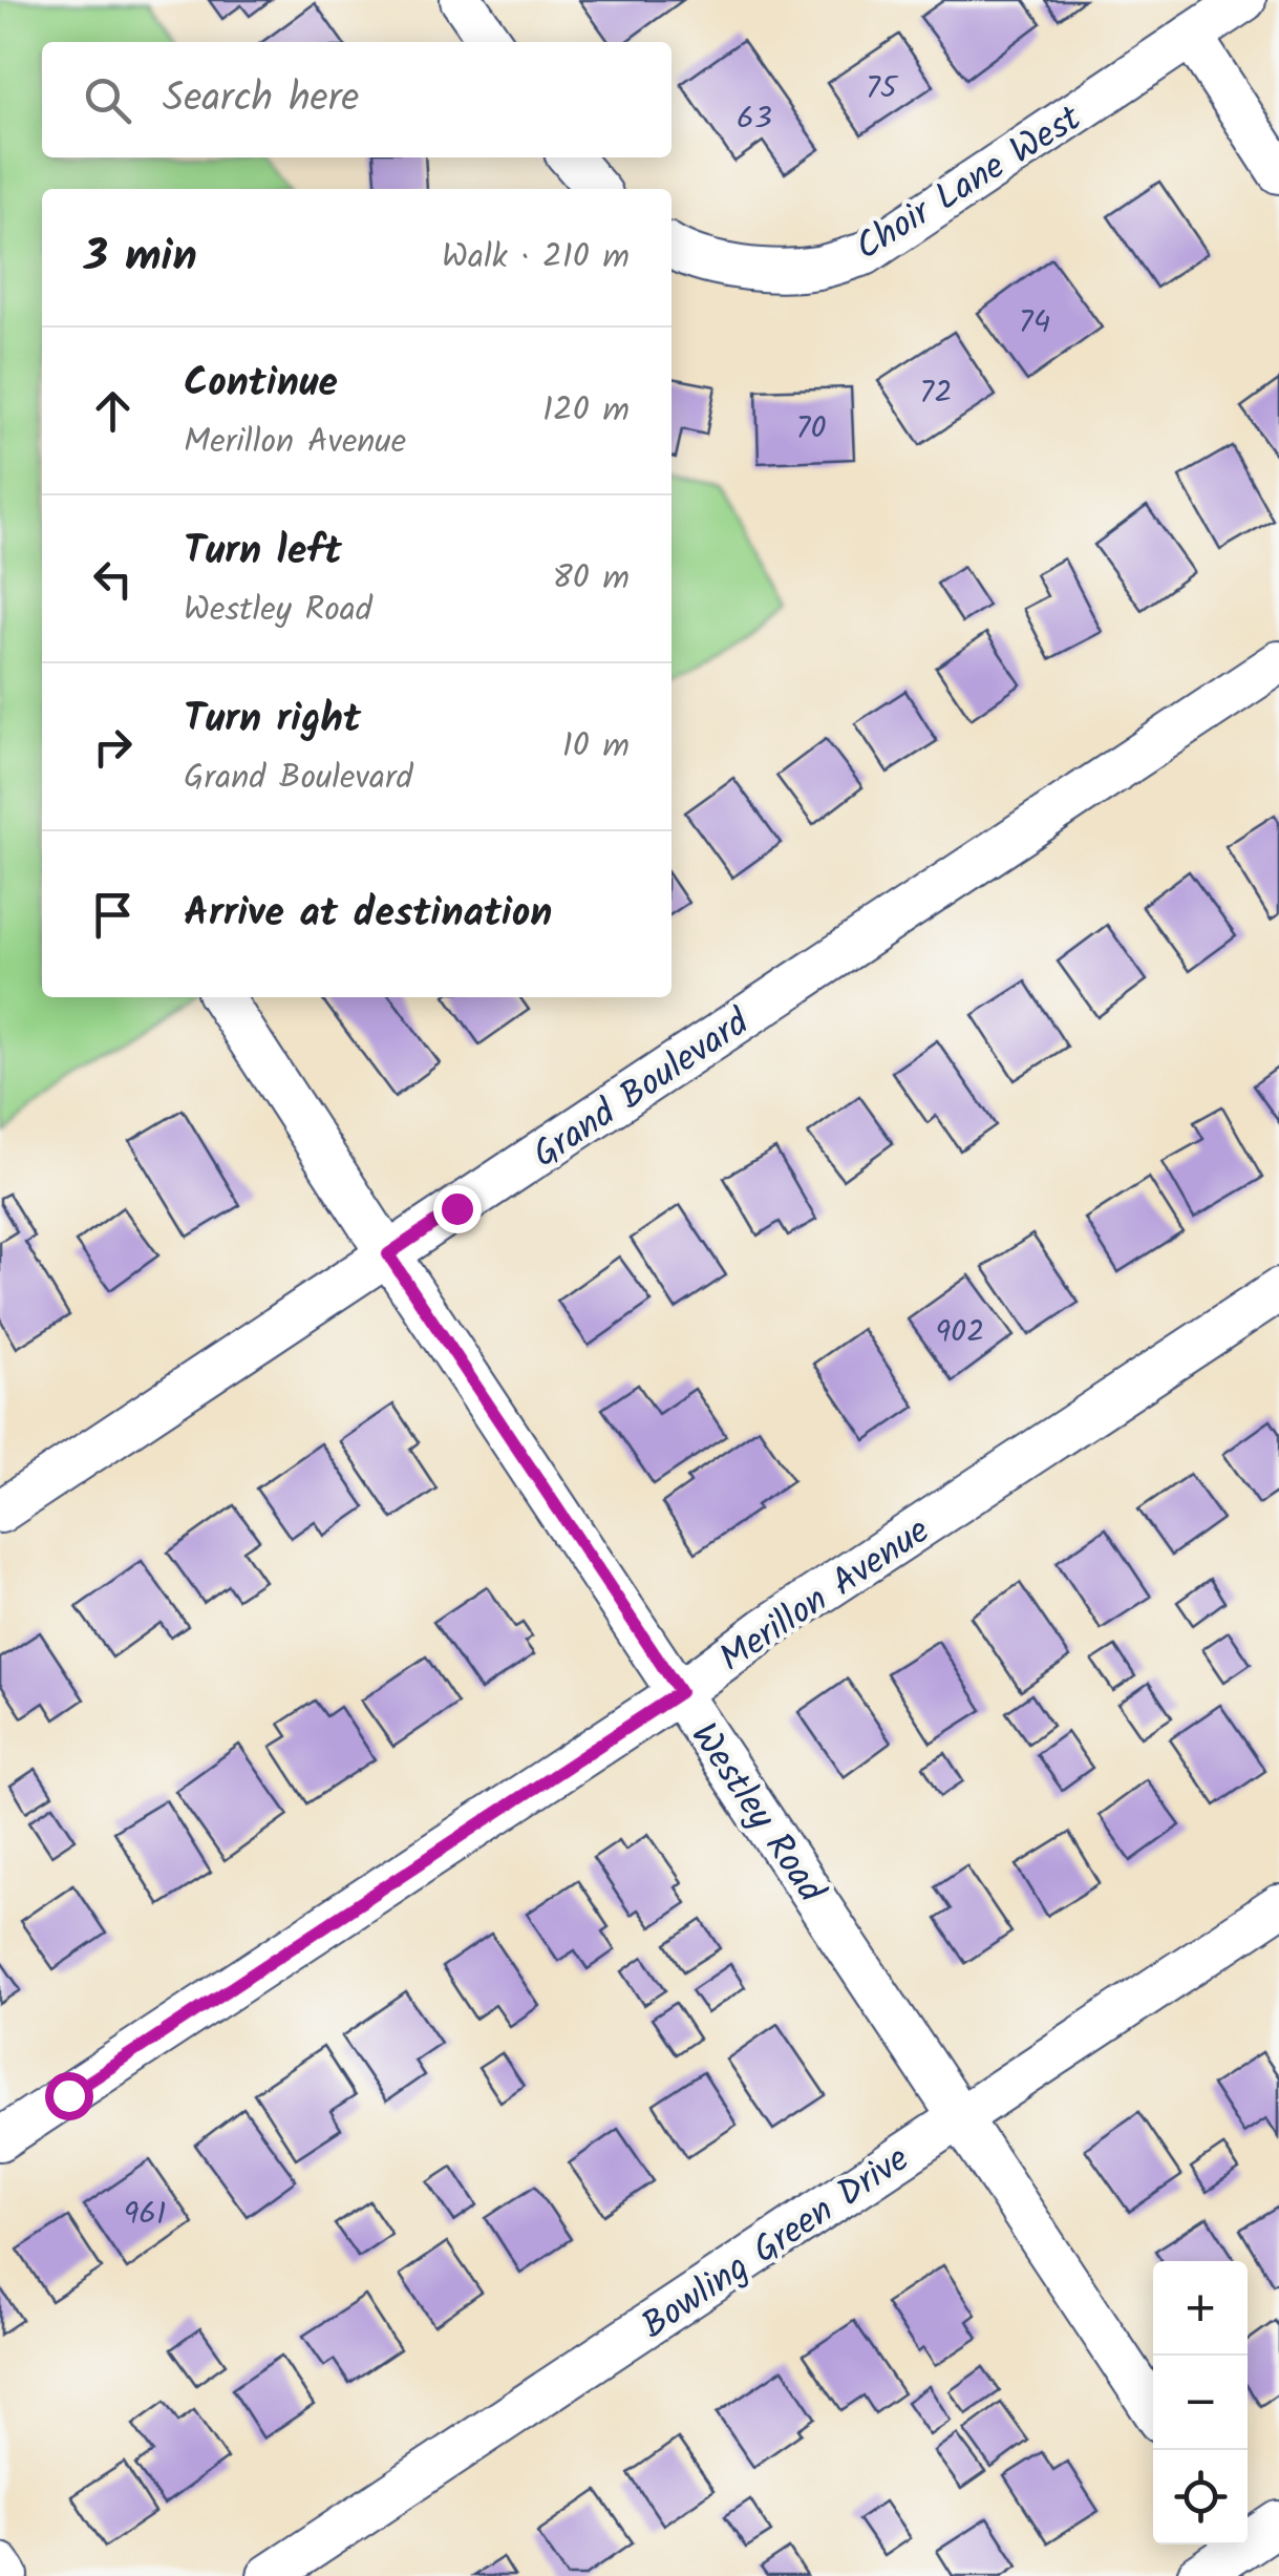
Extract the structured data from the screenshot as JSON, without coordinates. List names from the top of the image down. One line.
{"streets":{"street":["Choir Lane West","Grand Boulevard","Merillon Avenue","Westley Road","Bowling Green Drive"]},"crossings":[["Grand Boulevard","Westley Road"],["Merillon Avenue","Westley Road"],["Westley Road","Bowling Green Drive"]],"house_numbers":["75","63","74","72","70","902","961"],"page":{"search":"Search here","heading":["3 min","Walk · 210 m"],"list":[["Continue","Merillon Avenue","120 m"],["Turn left","Westley Road","80 m"],["Turn right","Grand Boulevard","10 m"],"Arrive at destination"],"map_buttons":["+","−"]}}
